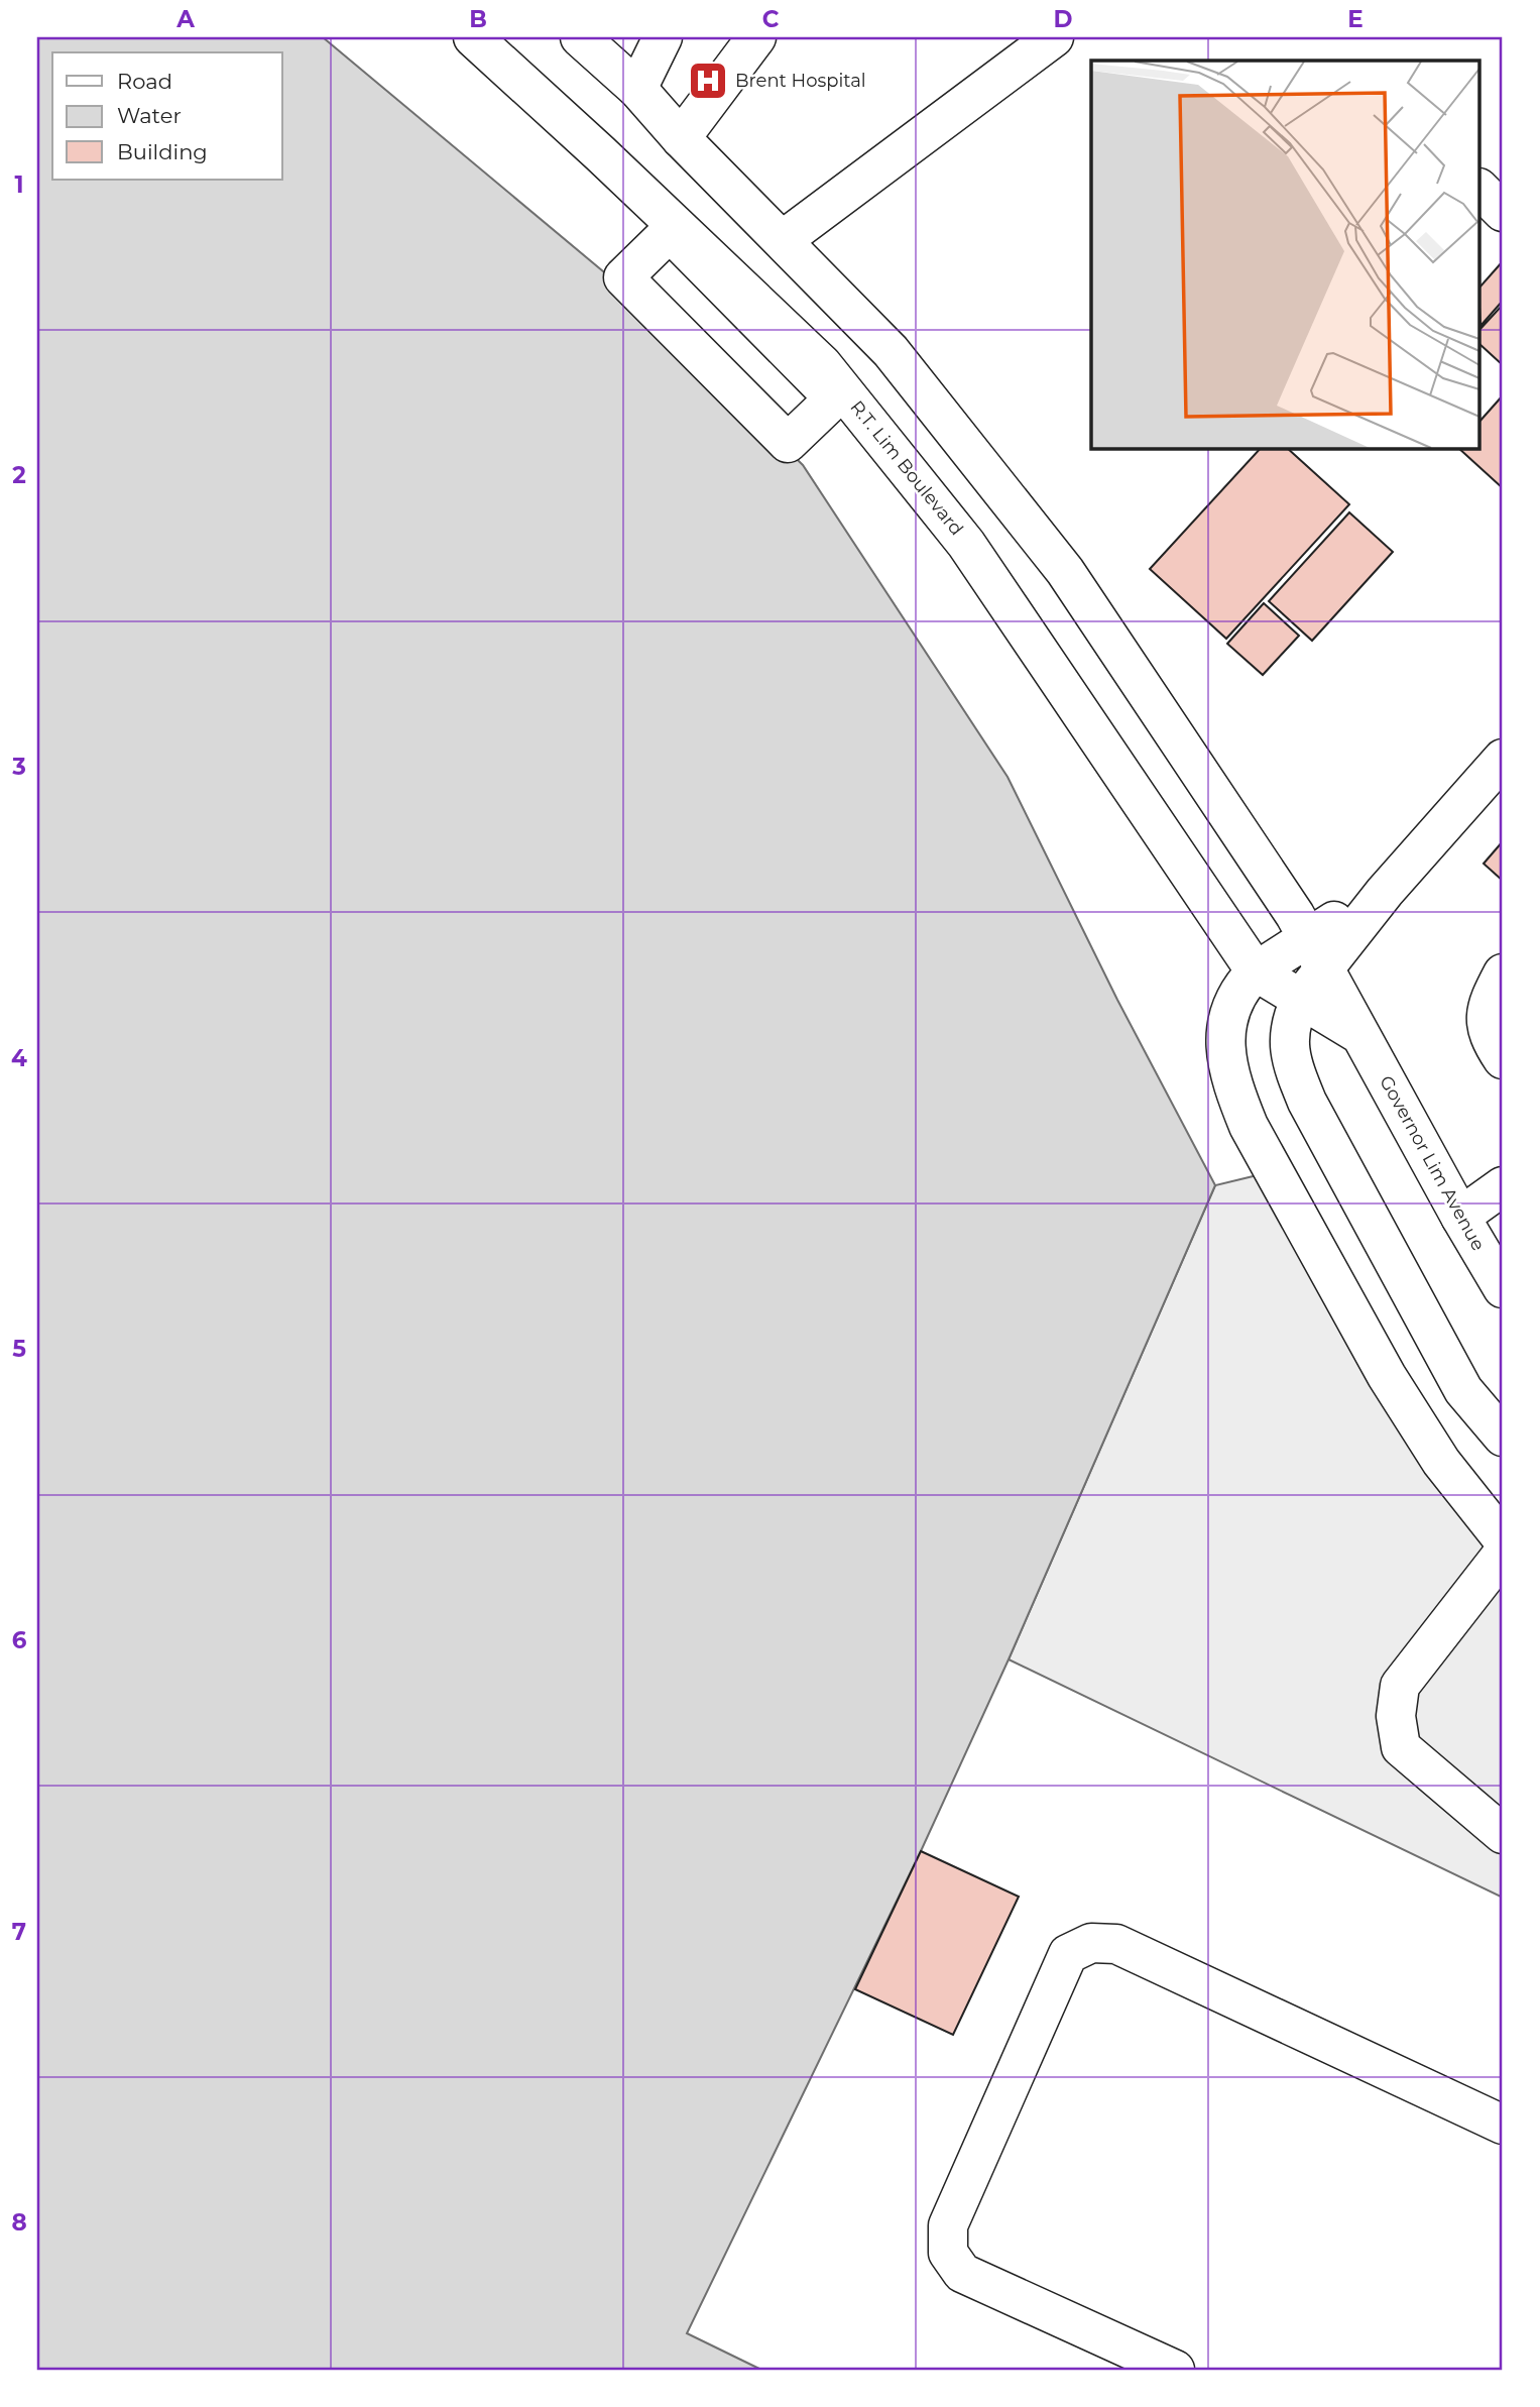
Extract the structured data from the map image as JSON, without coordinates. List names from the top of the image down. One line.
{"streets":{"main road":["R.T. Lim Boulevard","Governor Lim Avenue"]},"places":{"hospital":["Brent Hospital"]},"legend":["Road","Water","Building"],"grid":{"columns":["A","B","C","D","E"],"rows":["1","2","3","4","5","6","7","8"]}}
